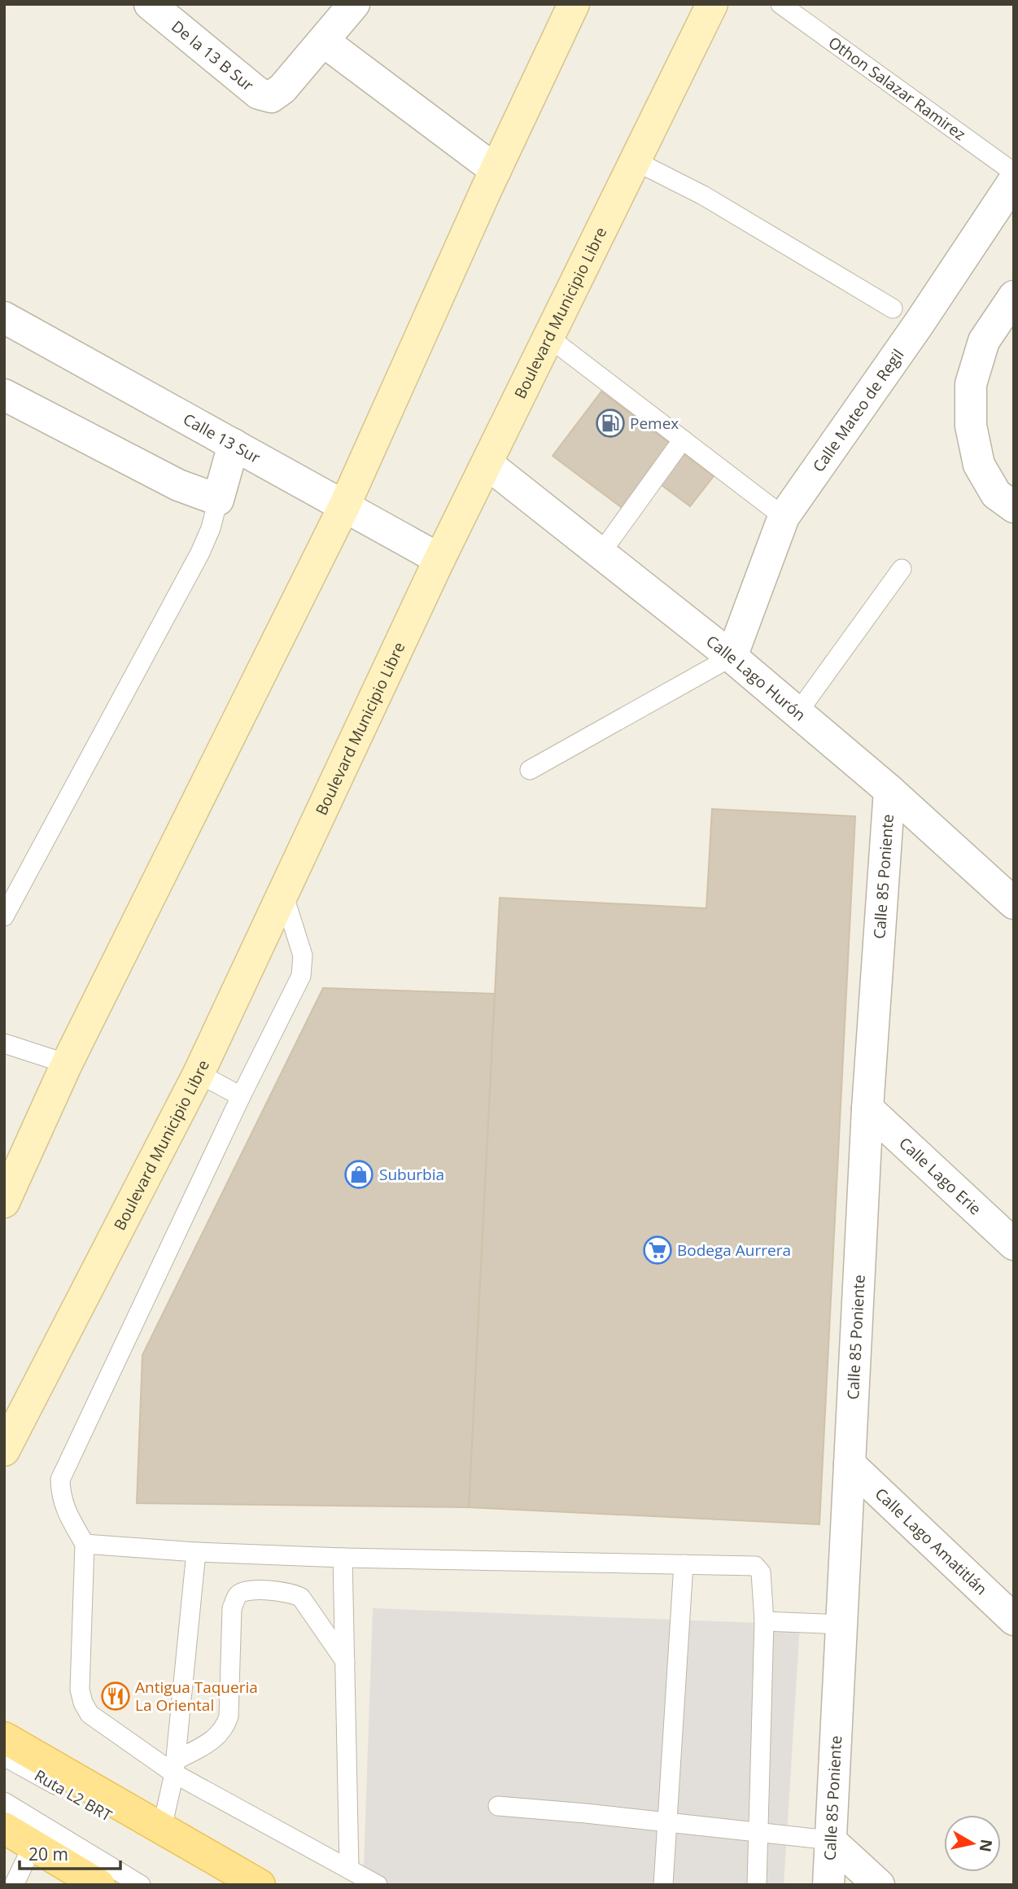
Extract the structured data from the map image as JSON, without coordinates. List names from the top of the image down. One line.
{"streets":{"main road":["Boulevard Municipio Libre"],"street":["De la 13 B Sur","Calle Mateo de Regil","Calle 13 Sur","Calle Lago Hurón","Calle 85 Poniente","Calle Lago Erie","Calle Lago Amatitlán"],"lane":["Othon Salazar Ramirez","Ruta L2 BRT"]},"crossings":[["Boulevard Municipio Libre","Calle 13 Sur"],["Boulevard Municipio Libre","Calle Lago Hurón"],["Calle Mateo de Regil","Calle Lago Hurón"],["Calle Lago Hurón","Calle 85 Poniente"],["Calle 85 Poniente","Calle Lago Erie"],["Calle 85 Poniente","Calle Lago Amatitlán"]],"places":{"fuel station":["Pemex"],"shop":["Suburbia"],"supermarket":["Bodega Aurrera"],"restaurant":["Antigua Taqueria La Oriental"]},"scale_bar":"20 m","north":"right"}
